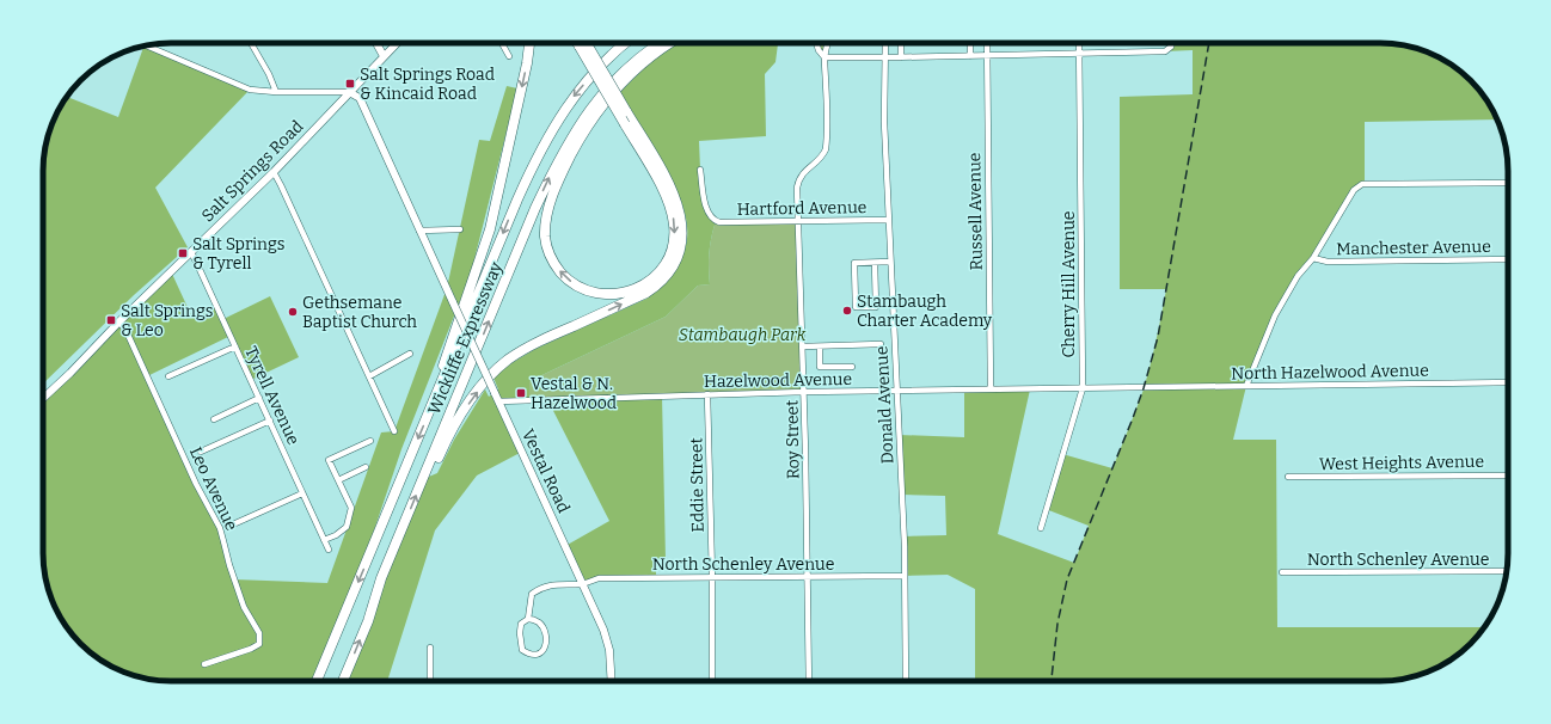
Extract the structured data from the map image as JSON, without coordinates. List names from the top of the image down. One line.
{"streets":{"highway":["Wickliffe Expressway"],"street":["Salt Springs Road","Hartford Avenue","Russell Avenue","Manchester Avenue","Cherry Hill Avenue","North Hazelwood Avenue","Hazelwood Avenue","Tyrell Avenue","Donald Avenue","Roy Street","West Heights Avenue","Vestal Road","Eddie Street","Leo Avenue","North Schenley Avenue"]},"crossings":[["Salt Springs Road","Tyrell Avenue"],["Salt Springs Road","Vestal Road"],["Salt Springs Road","Leo Avenue"],["Hartford Avenue","Donald Avenue"],["Hartford Avenue","Roy Street"],["Russell Avenue","Hazelwood Avenue"],["Cherry Hill Avenue","Hazelwood Avenue"],["North Hazelwood Avenue","Hazelwood Avenue"],["Hazelwood Avenue","Donald Avenue"],["Hazelwood Avenue","Roy Street"],["Hazelwood Avenue","Vestal Road"],["Hazelwood Avenue","Eddie Street"],["Donald Avenue","North Schenley Avenue"],["Roy Street","North Schenley Avenue"],["Vestal Road","North Schenley Avenue"],["Eddie Street","North Schenley Avenue"]],"parks":["Stambaugh Park"],"places":{"transit":["Salt Springs Road & Kincaid Road","Salt Springs & Tyrell","Salt Springs & Leo","Vestal & N. Hazelwood"],"other":["Stambaugh Charter Academy","Gethsemane Baptist Church"]}}
